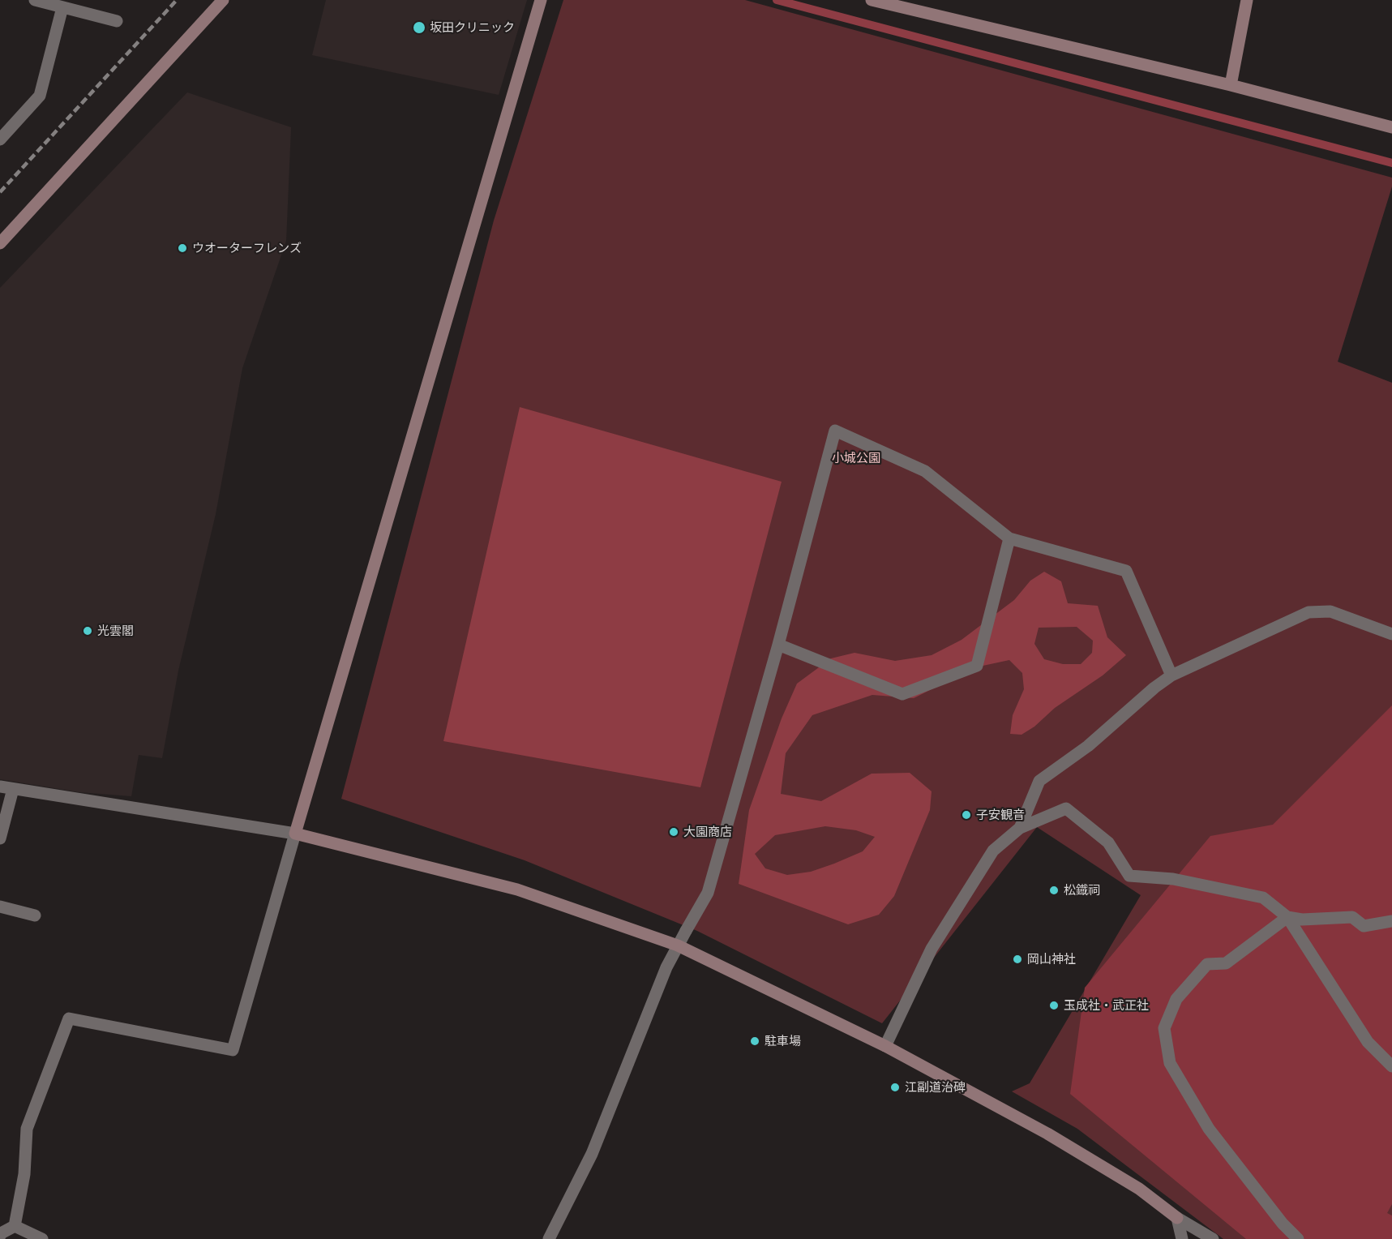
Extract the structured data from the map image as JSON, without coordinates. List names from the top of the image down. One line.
{"parks":["小城公園"],"places":["坂田クリニック","ウオーターフレンズ","光雲閣","子安観音","大園商店","松鐡祠","岡山神社","玉成社・武正社","駐車場","江副道治碑"]}
